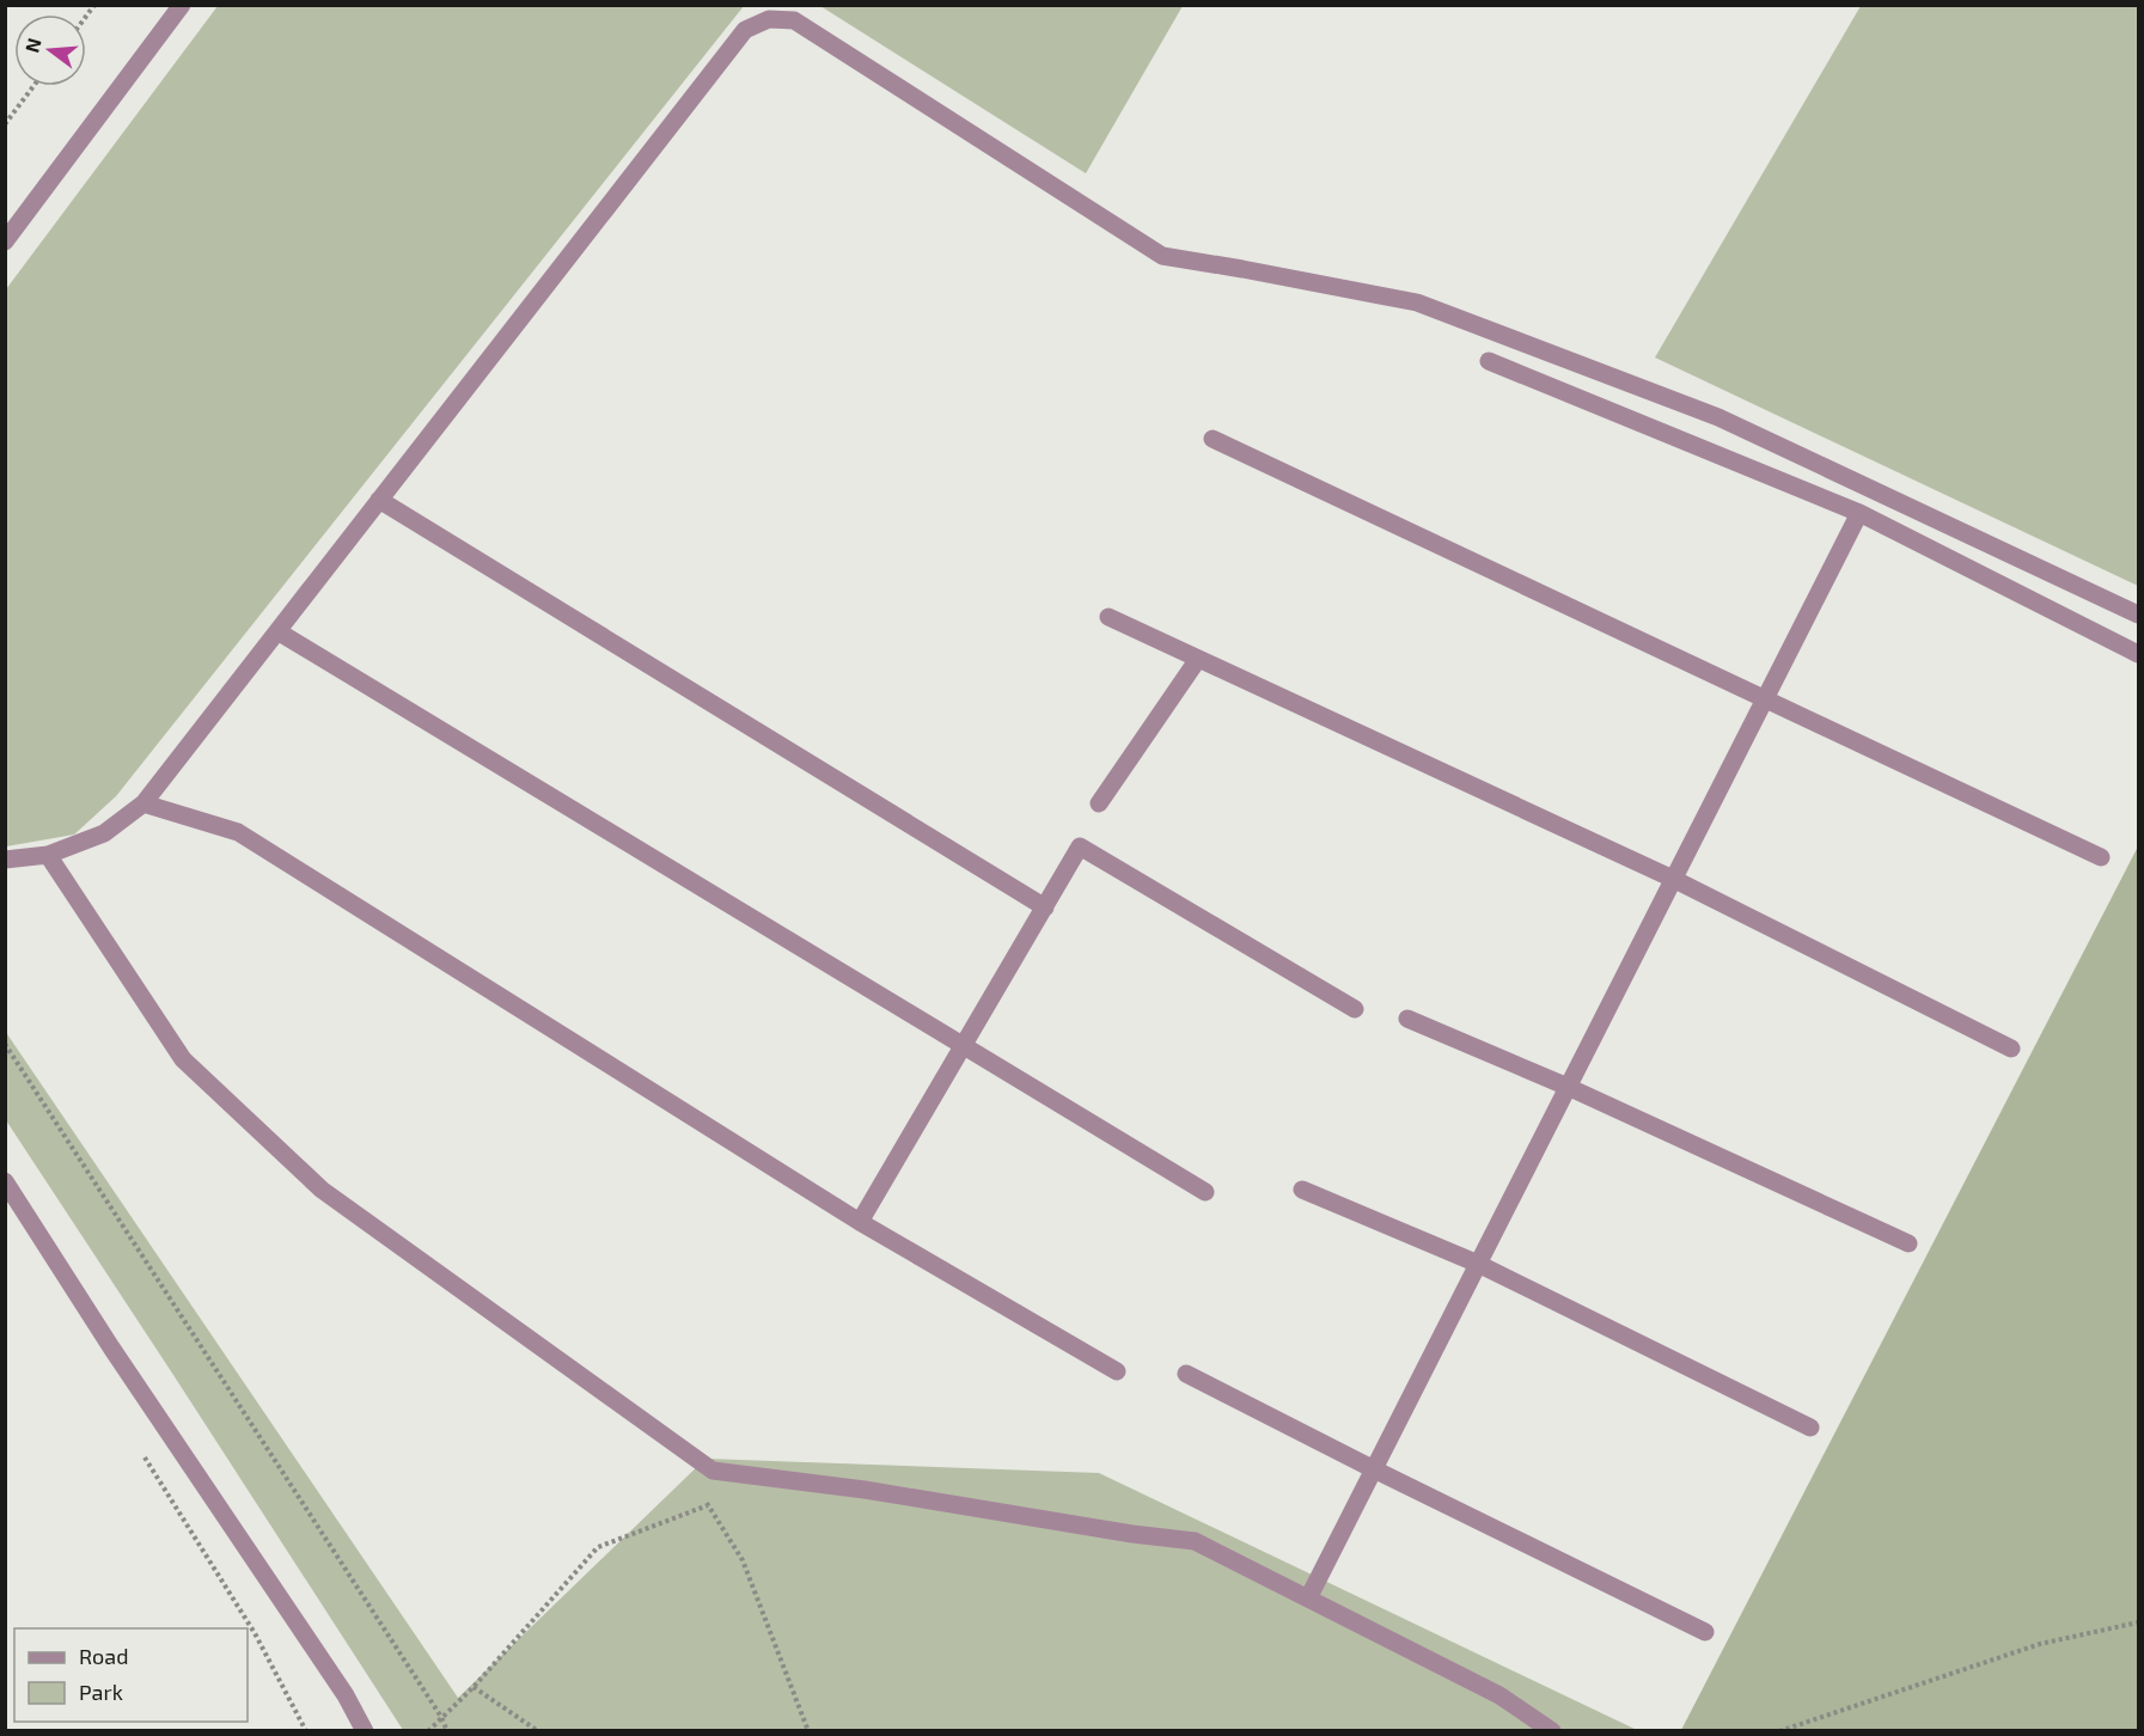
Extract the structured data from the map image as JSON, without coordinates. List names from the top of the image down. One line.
{"legend":["Road","Park"],"north":"left"}
